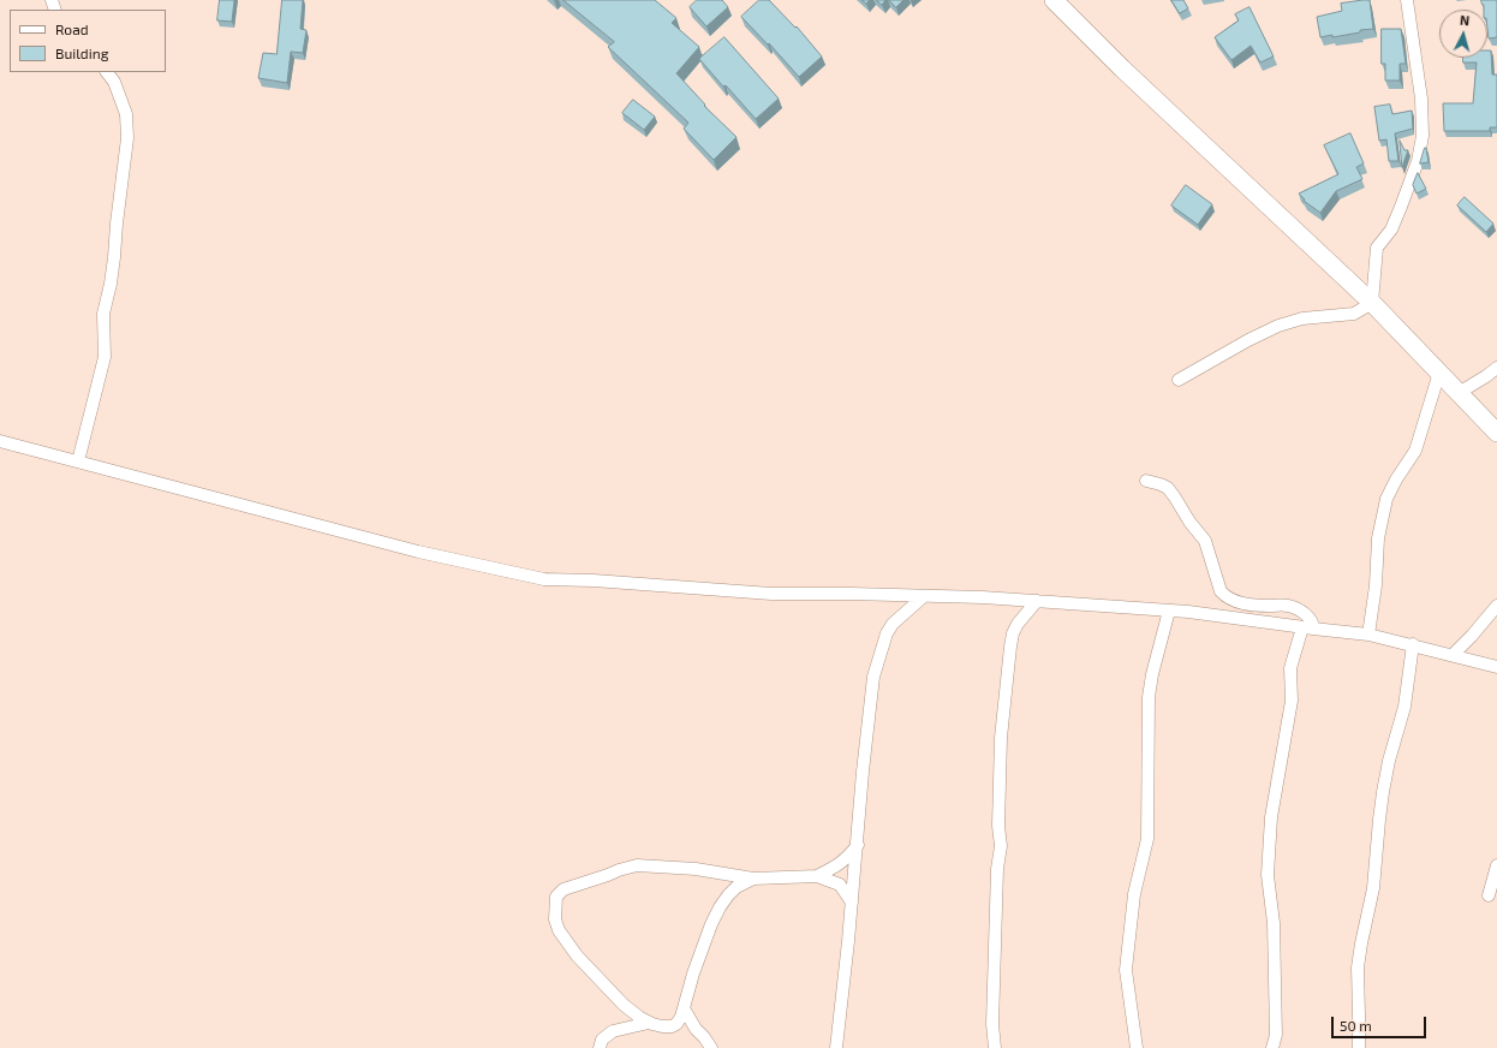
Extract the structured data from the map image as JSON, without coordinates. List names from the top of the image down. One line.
{"legend":["Road","Building"],"scale_bar":"50 m","north":"top"}
